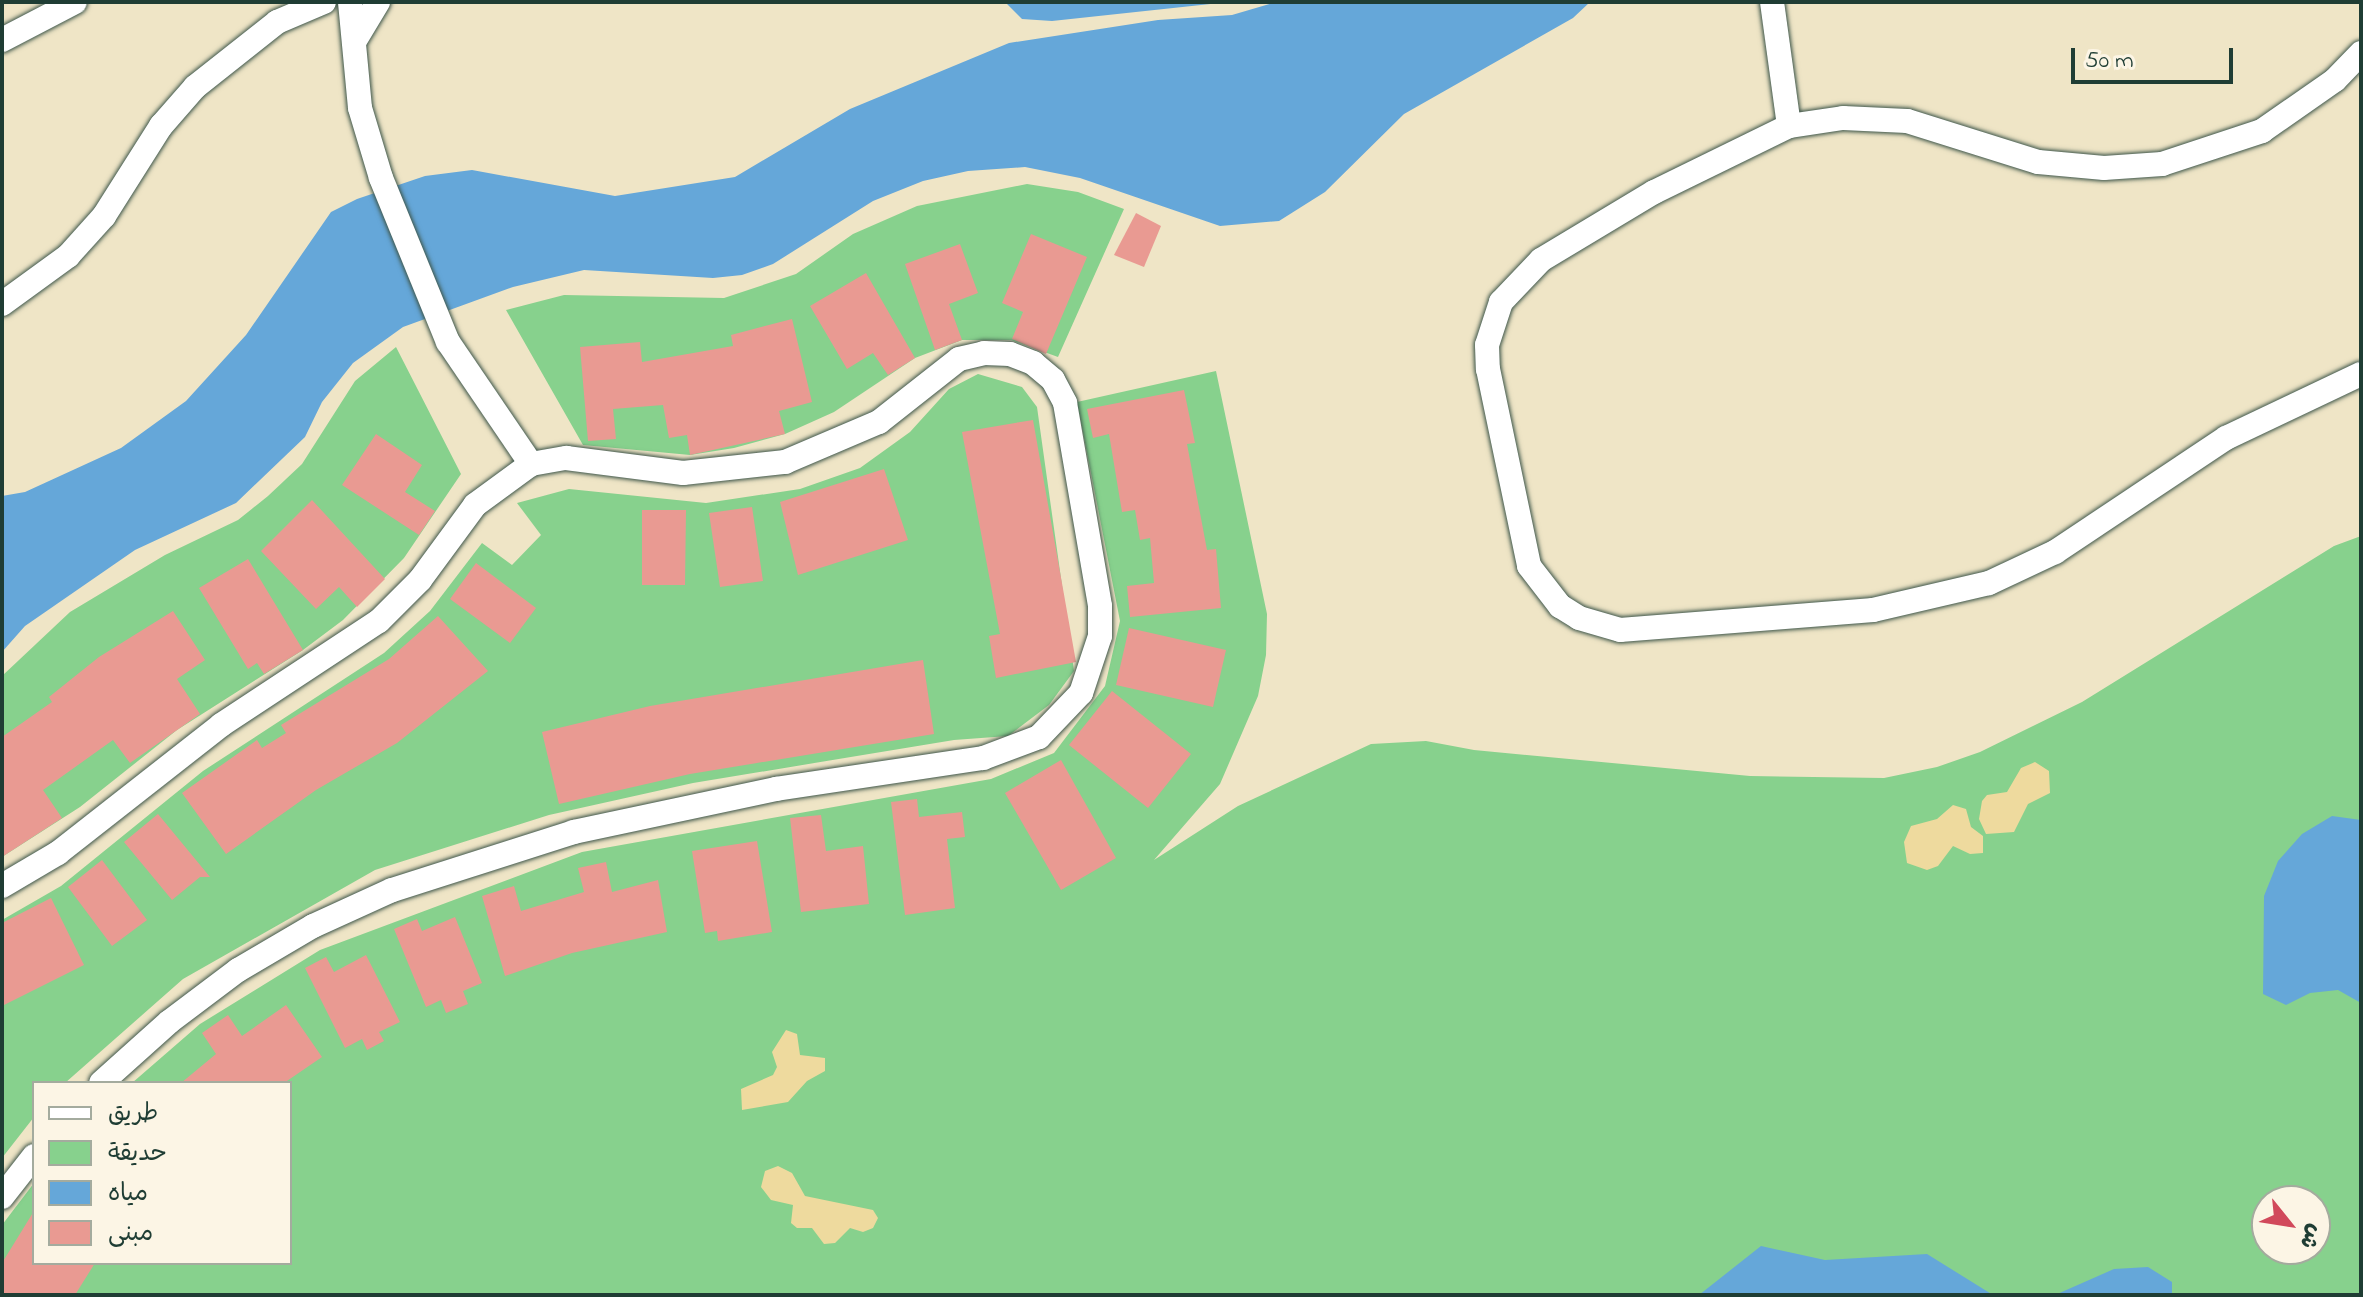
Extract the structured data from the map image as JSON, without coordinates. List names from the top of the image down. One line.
{"legend":["طريق","حديقة","مياه","مبنى"],"scale_bar":"50 m","north":"bottom right"}
